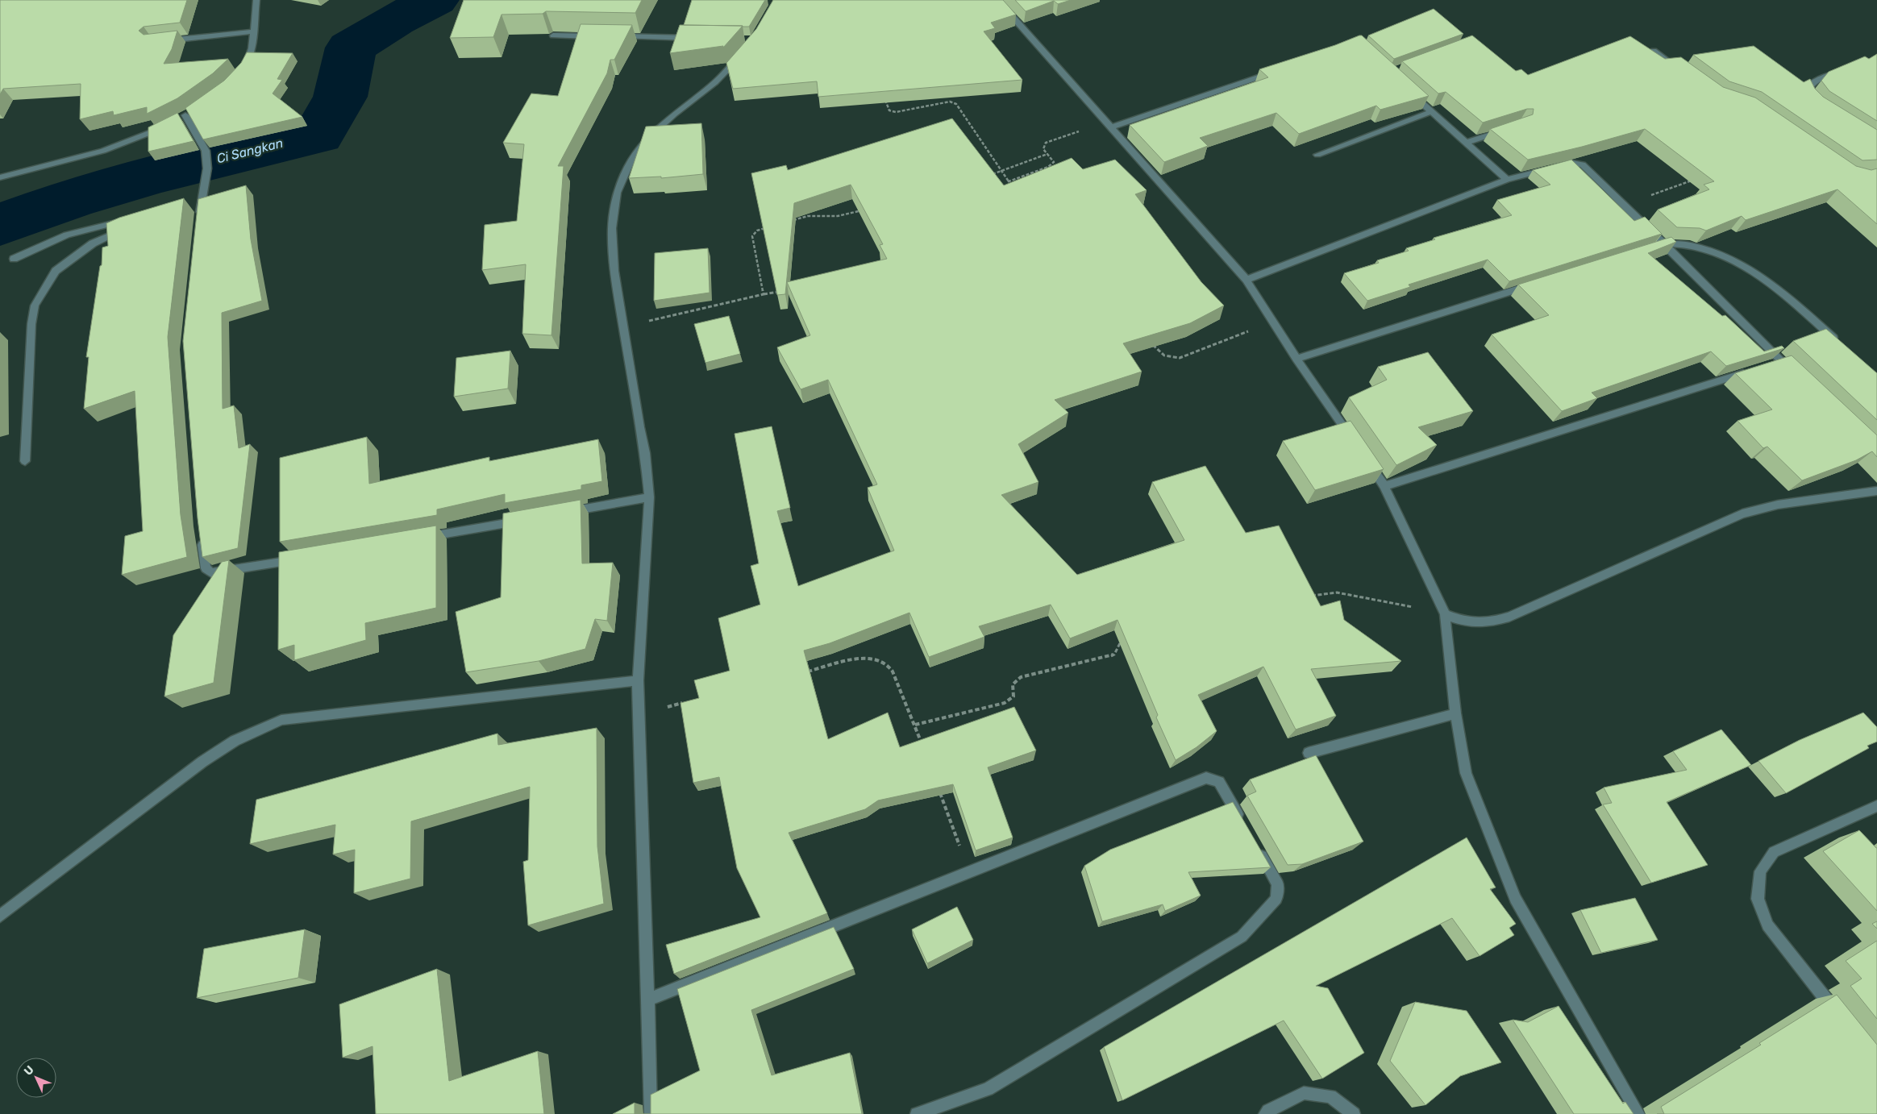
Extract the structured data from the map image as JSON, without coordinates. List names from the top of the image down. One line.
{"water":["Ci Sangkan"],"north":"top left"}
